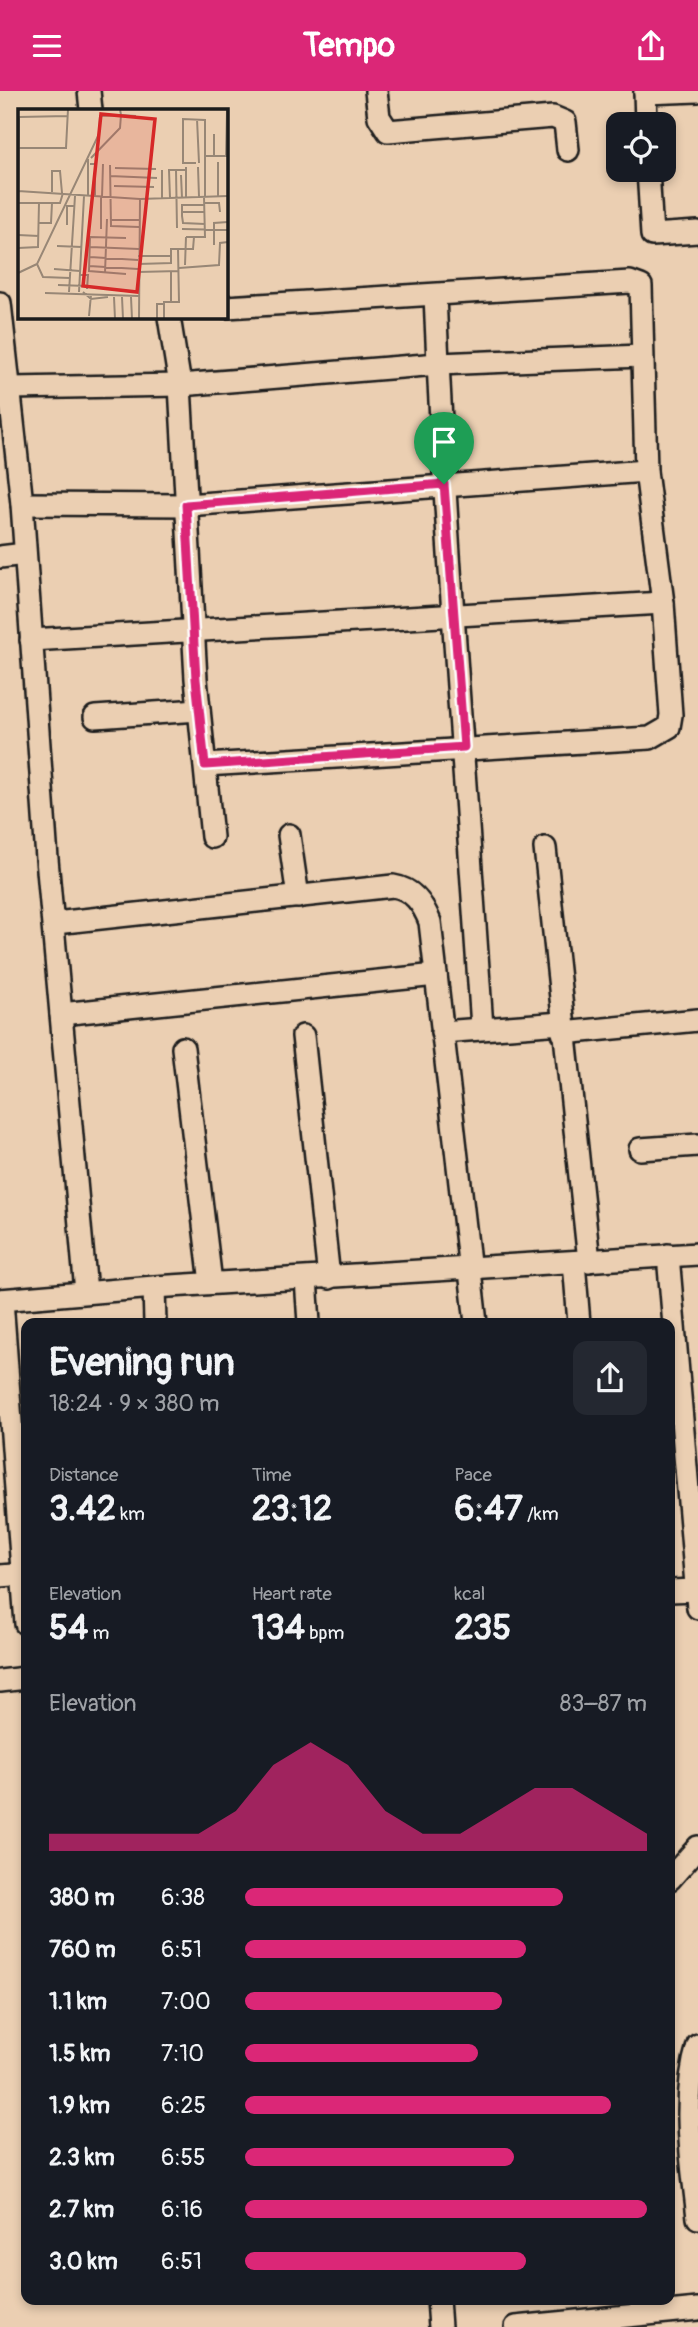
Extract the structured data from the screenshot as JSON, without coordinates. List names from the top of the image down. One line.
{"page":{"header":"Tempo","heading":["Evening run","18:24 · 9 × 380 m"],"stats":[["Distance","3.42 km"],["Time","23:12"],["Pace","6:47 /km"],["Elevation","54 m"],["Heart rate","134 bpm"],["kcal","235"]],"chart":["Elevation","83–87 m"],"list":[{"name":"380 m","note":"6:38"},{"name":"760 m","note":"6:51"},{"name":"1.1 km","note":"7:00"},{"name":"1.5 km","note":"7:10"},{"name":"1.9 km","note":"6:25"},{"name":"2.3 km","note":"6:55"},{"name":"2.7 km","note":"6:16"},{"name":"3.0 km","note":"6:51"}]}}
